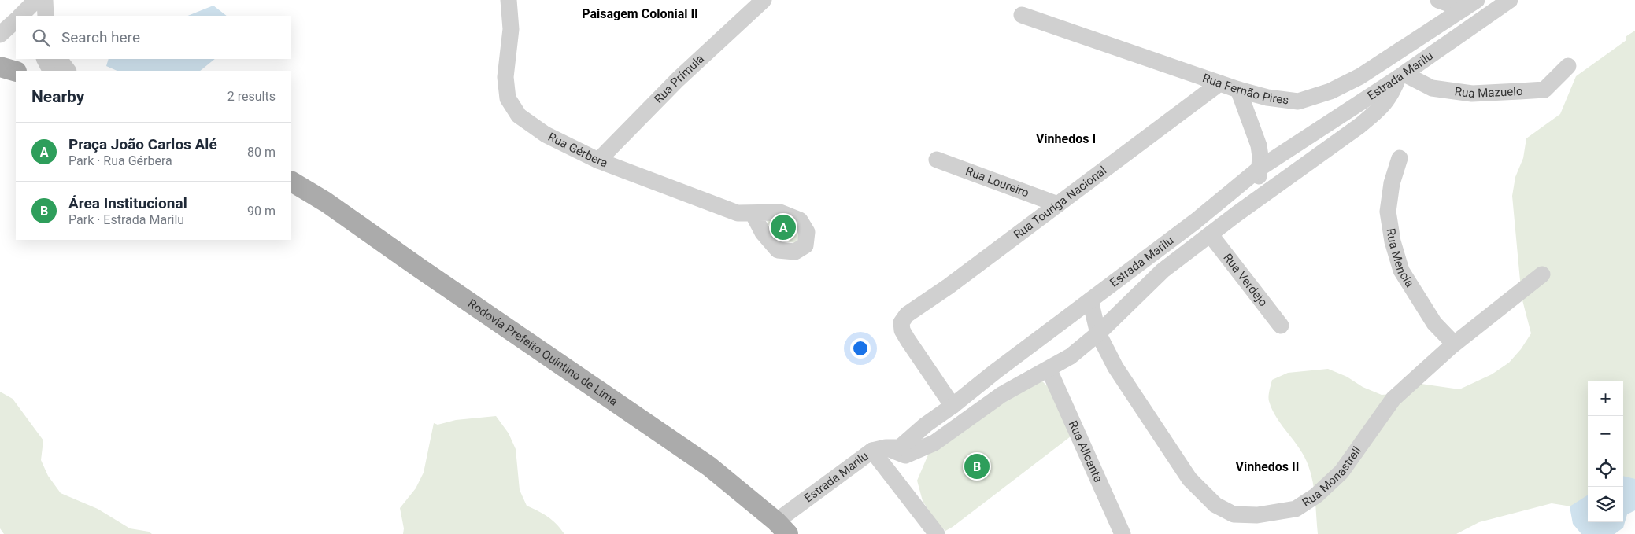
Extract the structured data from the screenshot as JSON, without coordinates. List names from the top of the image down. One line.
{"streets":{"main road":["Rodovia Prefeito Quintino de Lima"],"street":["Estrada Marilu","Rua Prímula","Rua Fernão Pires","Rua Mazuelo","Rua Gérbera","Rua Loureiro","Rua Touriga Nacional","Rua Mencía","Rua Verdejo","Rua Alicante","Rua Monastrell"]},"crossings":[["Estrada Marilu","Rua Mazuelo"],["Estrada Marilu","Rua Touriga Nacional"],["Estrada Marilu","Rodovia Prefeito Quintino de Lima"],["Estrada Marilu","Rua Monastrell"],["Rua Prímula","Rua Gérbera"],["Rua Fernão Pires","Rua Touriga Nacional"],["Rua Loureiro","Rua Touriga Nacional"],["Rua Mencía","Rua Monastrell"]],"districts":["Paisagem Colonial II","Vinhedos I","Vinhedos II"],"page":{"search":"Search here","heading":["Nearby","2 results"],"list":[{"mark":"A","name":"Praça João Carlos Alé","note":"Park · Rua Gérbera","value":"80 m"},{"mark":"B","name":"Área Institucional","note":"Park · Estrada Marilu","value":"90 m"}],"pins":["A","B"],"map_buttons":["+","−"]}}
